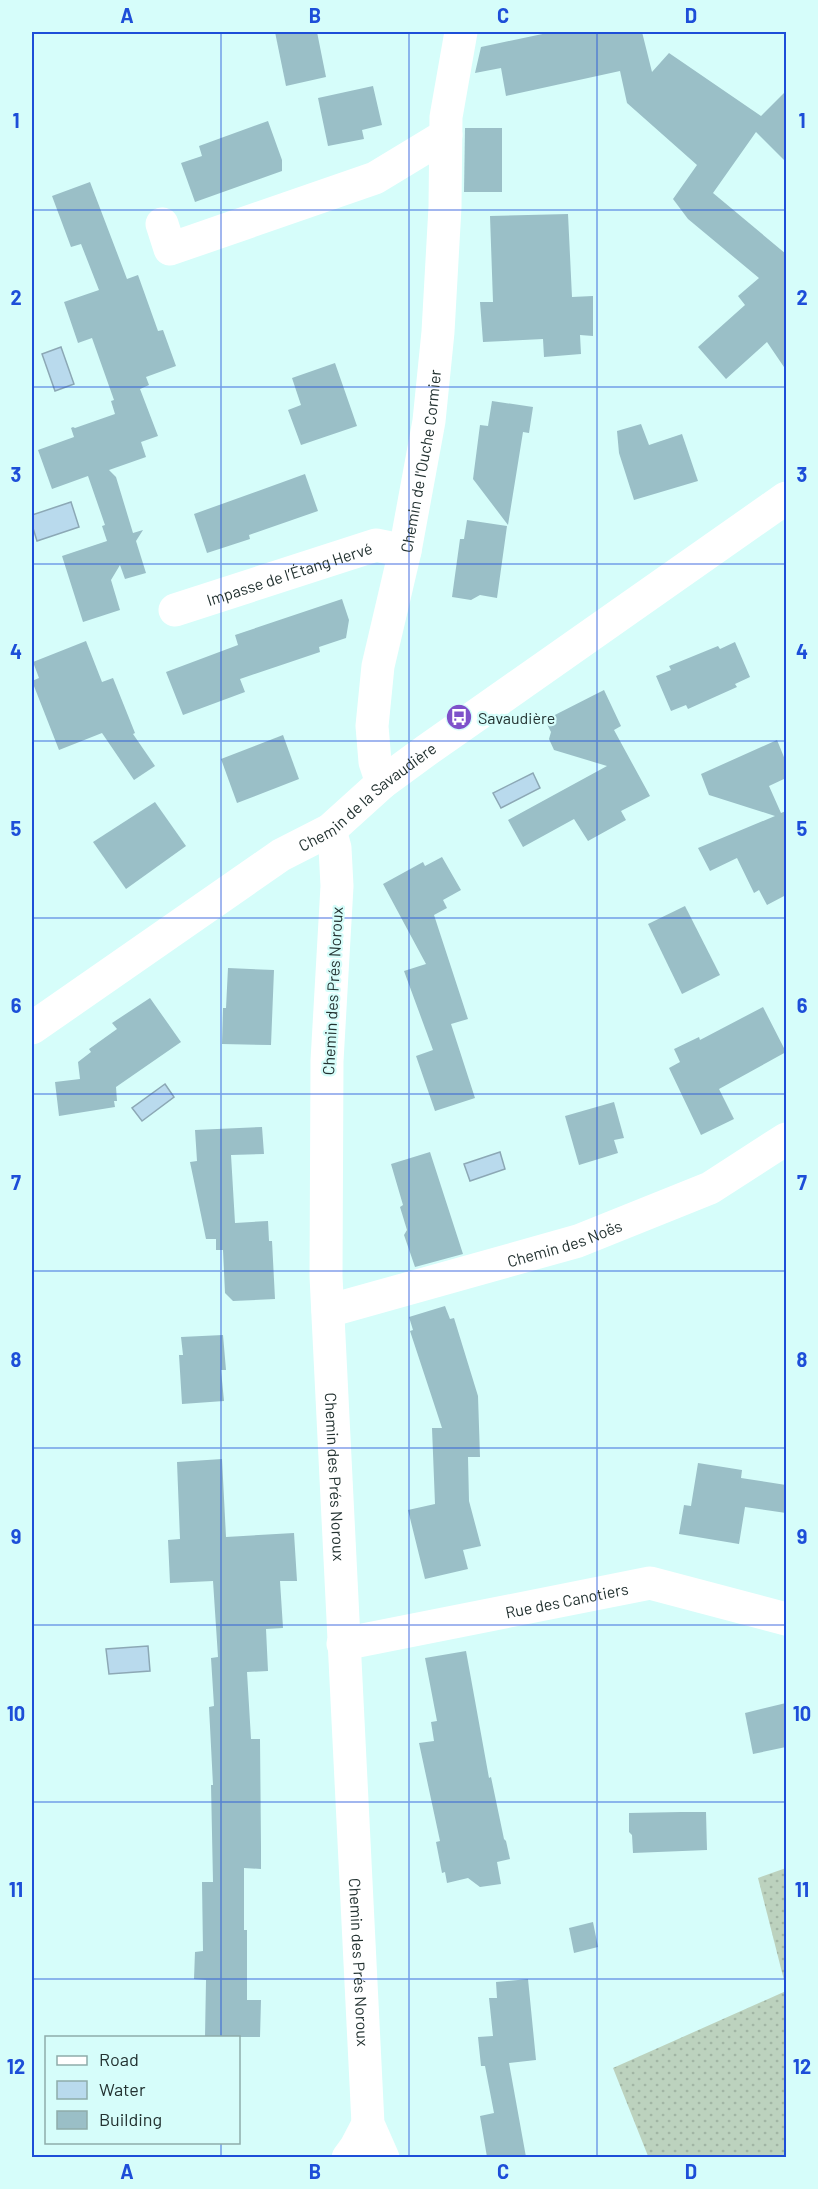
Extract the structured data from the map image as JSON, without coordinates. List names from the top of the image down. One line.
{"streets":{"street":["Chemin de l'Ouche Cormier","Impasse de l’Étang Hervé","Chemin de la Savaudière","Chemin des Prés Noroux","Chemin des Noës","Rue des Canotiers"]},"crossings":[["Chemin de l'Ouche Cormier","Impasse de l’Étang Hervé"],["Chemin de l'Ouche Cormier","Chemin de la Savaudière"],["Chemin de la Savaudière","Chemin des Prés Noroux"],["Chemin des Prés Noroux","Chemin des Noës"],["Chemin des Prés Noroux","Rue des Canotiers"]],"places":{"bus stop":["Savaudière"]},"legend":["Road","Water","Building"],"grid":{"columns":["A","B","C","D"],"rows":["1","2","3","4","5","6","7","8","9","10","11","12"]}}
